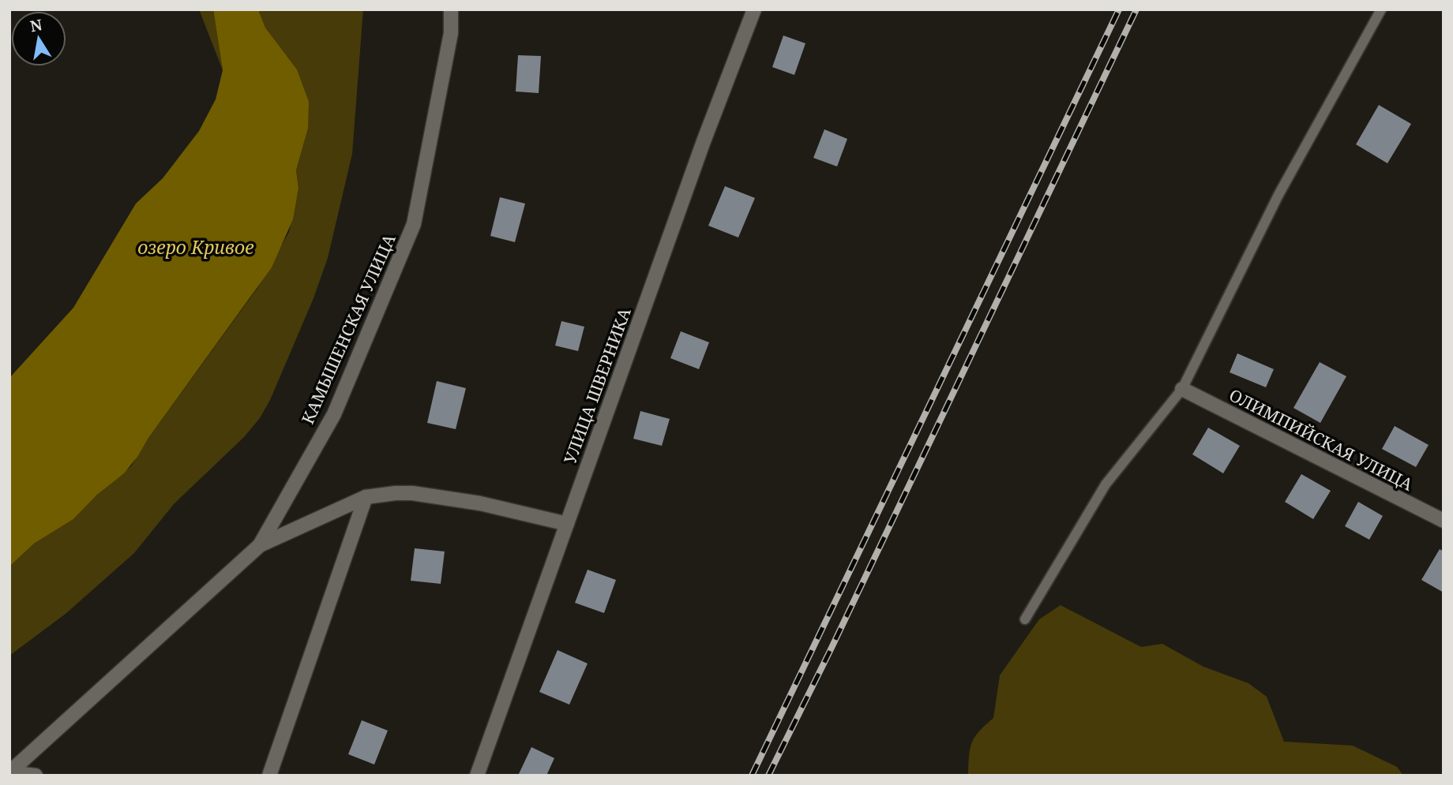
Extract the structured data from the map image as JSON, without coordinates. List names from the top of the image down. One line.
{"streets":{"street":["КАМЫШЕНСКАЯ УЛИЦА","УЛИЦА ШВЕРНИКА","ОЛИМПИЙСКАЯ УЛИЦА"]},"water":["озеро Кривое"],"north":"top"}
